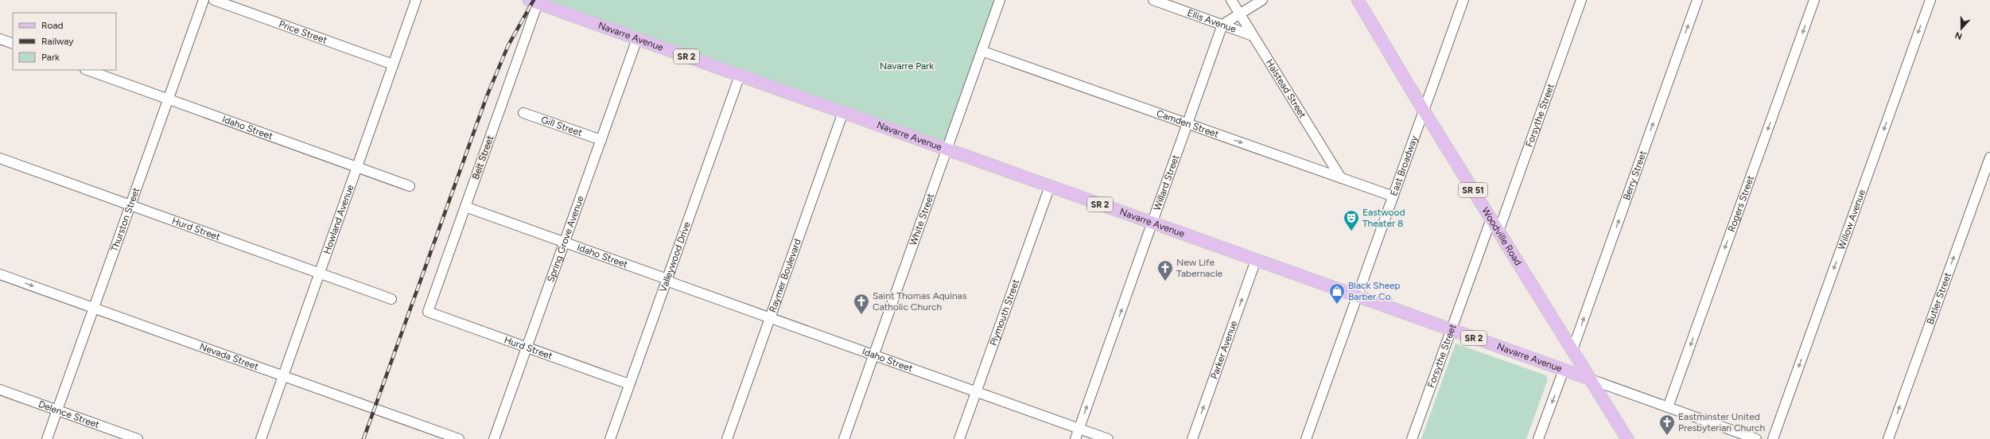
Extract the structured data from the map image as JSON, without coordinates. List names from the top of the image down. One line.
{"streets":{"main road":["Navarre Avenue","SR 2","SR 51","Woodville Road"],"street":["Ellis Avenue","Price Street","Halstead Street","Forsythe Street","Camden Street","Gill Street","Idaho Street","Belt Street","East Broadway","Berry Street","Willard Street","Rogers Street","Thurston Street","Howland Avenue","White Street","Willow Avenue","Hurd Street","Spring Grove Avenue","Valleywood Drive","Raymer Boulevard","Butler Street","Plymouth Street","Parker Avenue","Nevada Street","Delence Street"]},"crossings":[["Ellis Avenue","Halstead Street"],["Ellis Avenue","Willard Street"],["Price Street","Howland Avenue"],["Navarre Avenue","Forsythe Street"],["Navarre Avenue","Belt Street"],["Navarre Avenue","East Broadway"],["Navarre Avenue","Willard Street"],["Navarre Avenue","Rogers Street"],["Navarre Avenue","White Street"],["Navarre Avenue","Woodville Road"],["Navarre Avenue","Spring Grove Avenue"],["Navarre Avenue","Valleywood Drive"],["Navarre Avenue","Raymer Boulevard"],["Navarre Avenue","Plymouth Street"],["Navarre Avenue","Parker Avenue"],["Halstead Street","Camden Street"],["Forsythe Street","Woodville Road"],["Camden Street","East Broadway"],["Camden Street","Willard Street"],["Camden Street","White Street"],["Gill Street","Spring Grove Avenue"],["Idaho Street","Belt Street"],["Idaho Street","Willard Street"],["Idaho Street","Thurston Street"],["Idaho Street","Howland Avenue"],["Idaho Street","White Street"],["Idaho Street","Spring Grove Avenue"],["Idaho Street","Valleywood Drive"],["Idaho Street","Raymer Boulevard"],["Idaho Street","Plymouth Street"],["Belt Street","Hurd Street"],["East Broadway","Woodville Road"],["Berry Street","Woodville Road"],["Thurston Street","Hurd Street"],["Thurston Street","Nevada Street"],["Thurston Street","Delence Street"],["Howland Avenue","Hurd Street"],["Howland Avenue","Nevada Street"],["Hurd Street","Spring Grove Avenue"],["Hurd Street","Valleywood Drive"]],"one_way":["Camden Street","Berry Street","Willard Street","Rogers Street","Willow Avenue","Butler Street","Parker Avenue"],"parks":["Navarre Park"],"places":{"theatre":["Eastwood Theater 8"],"church":["New Life Tabernacle","Saint Thomas Aquinas Catholic Church","Eastminster United Presbyterian Church"],"shop":["Black Sheep Barber Co."]},"legend":["Road","Railway","Park"],"north":"bottom"}
